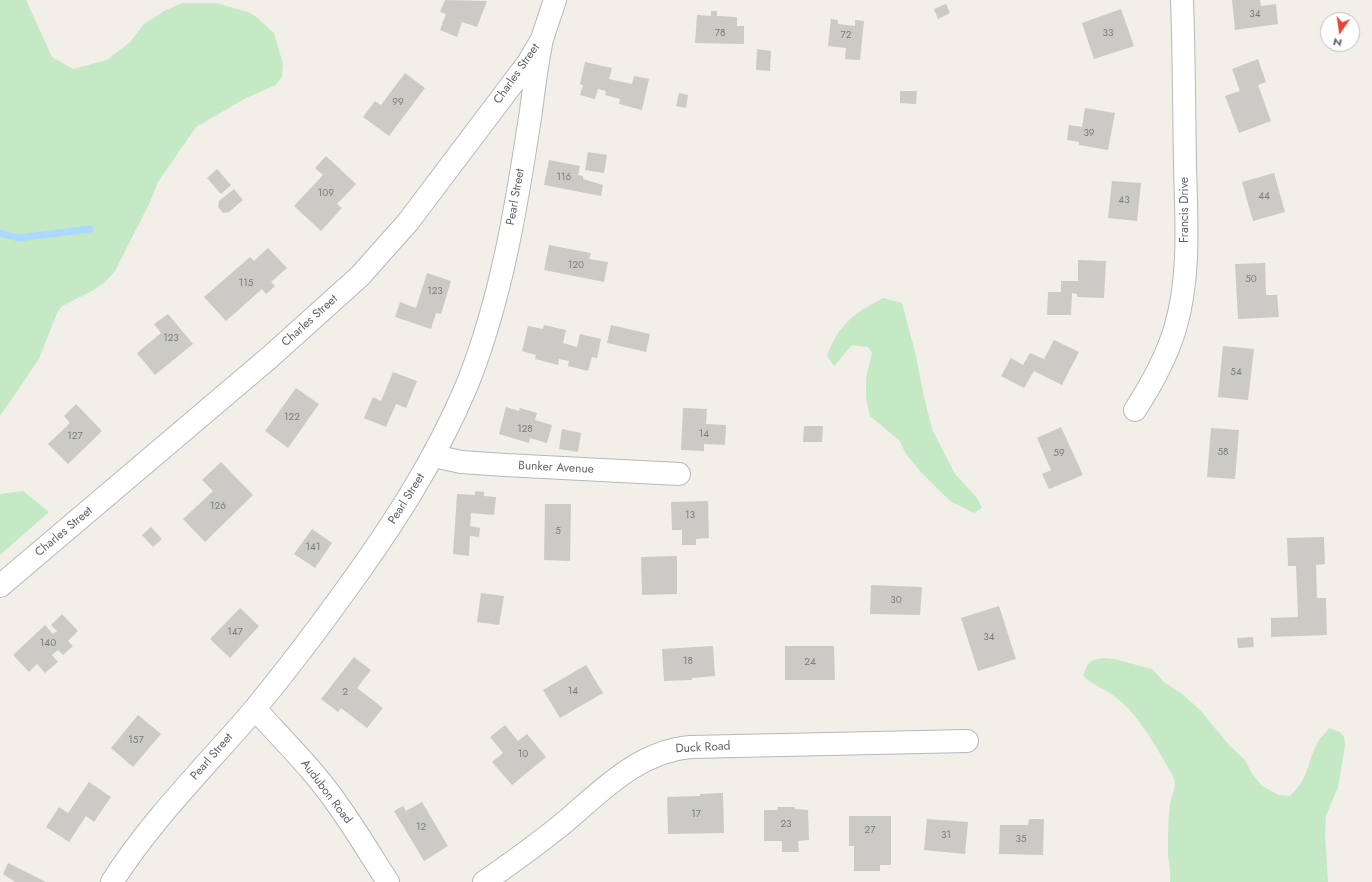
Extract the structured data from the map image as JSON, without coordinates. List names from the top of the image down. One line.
{"streets":{"street":["Charles Street","Pearl Street","Francis Drive","Bunker Avenue","Duck Road","Audubon Road"]},"crossings":[["Charles Street","Pearl Street"],["Pearl Street","Bunker Avenue"],["Pearl Street","Audubon Road"]],"house_numbers":["34","78","33","72","99","39","116","109","44","43","120","50","115","123","123","54","122","128","14","127","58","59","126","13","5","141","30","147","34","140","18","24","14","2","157","10","17","23","12","27","31","35"],"north":"bottom"}
